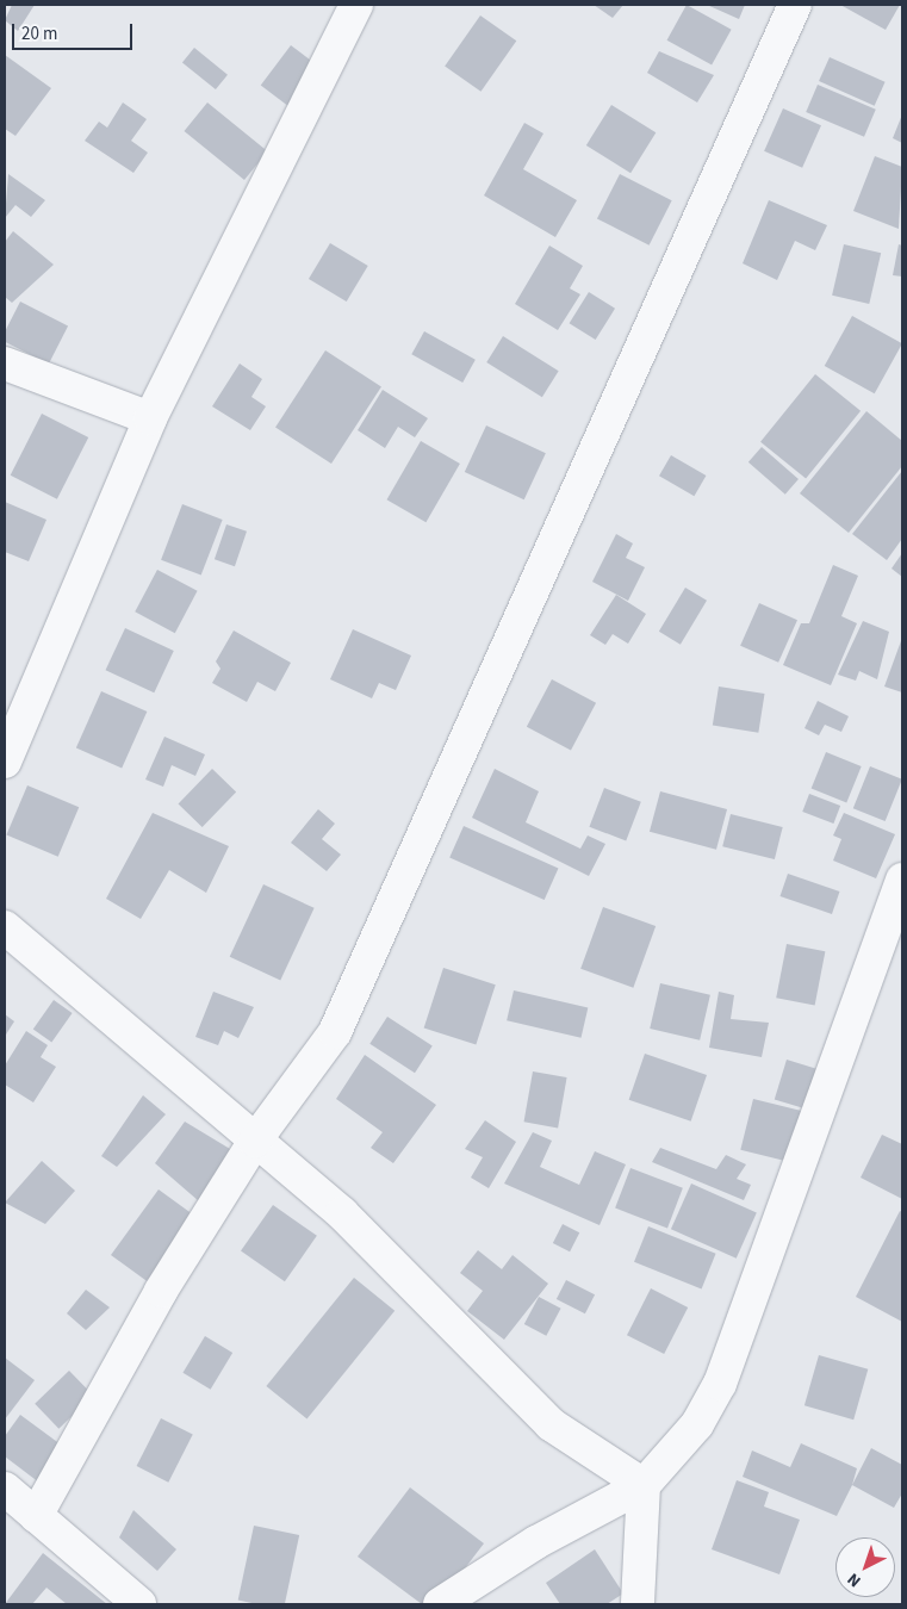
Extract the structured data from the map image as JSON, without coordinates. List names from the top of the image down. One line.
{"scale_bar":"20 m","north":"bottom left"}
